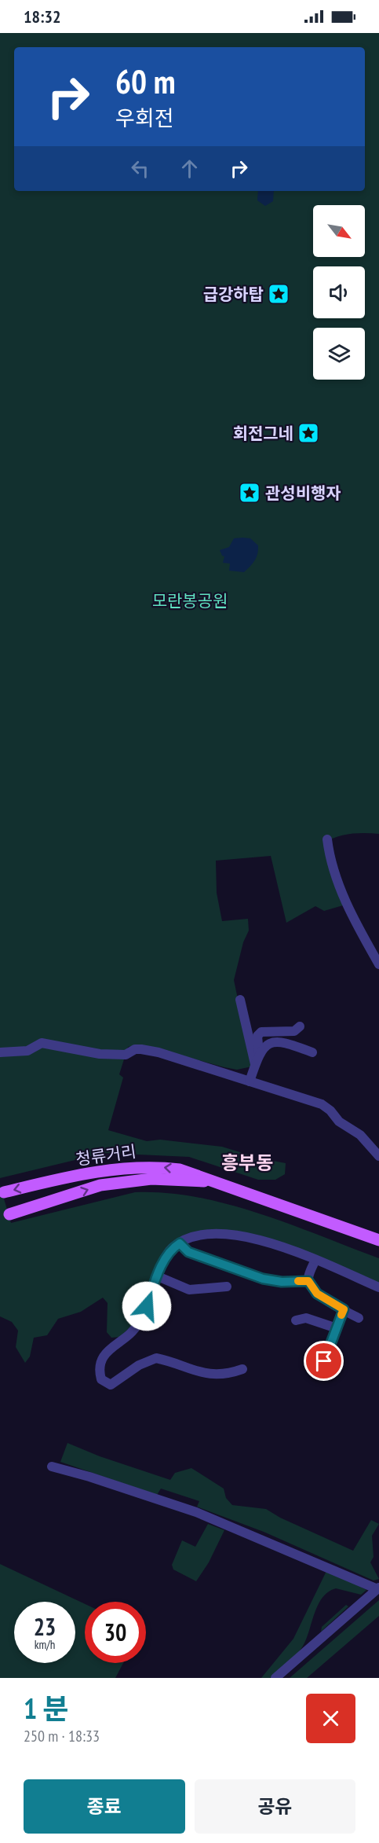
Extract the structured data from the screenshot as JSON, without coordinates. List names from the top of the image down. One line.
{"streets":{"main road":["청류거리"]},"districts":["흥부동"],"parks":["모란봉공원"],"places":{"place":["급강하탑","회전그네","관성비행자"]},"north":"bottom right","page":{"status":"18:32","turn":["60 m","우회전"],"speed":"23 km/h","limit":"30","heading":["1 분","250 m · 18:33"],"buttons":["종료","공유"]}}
